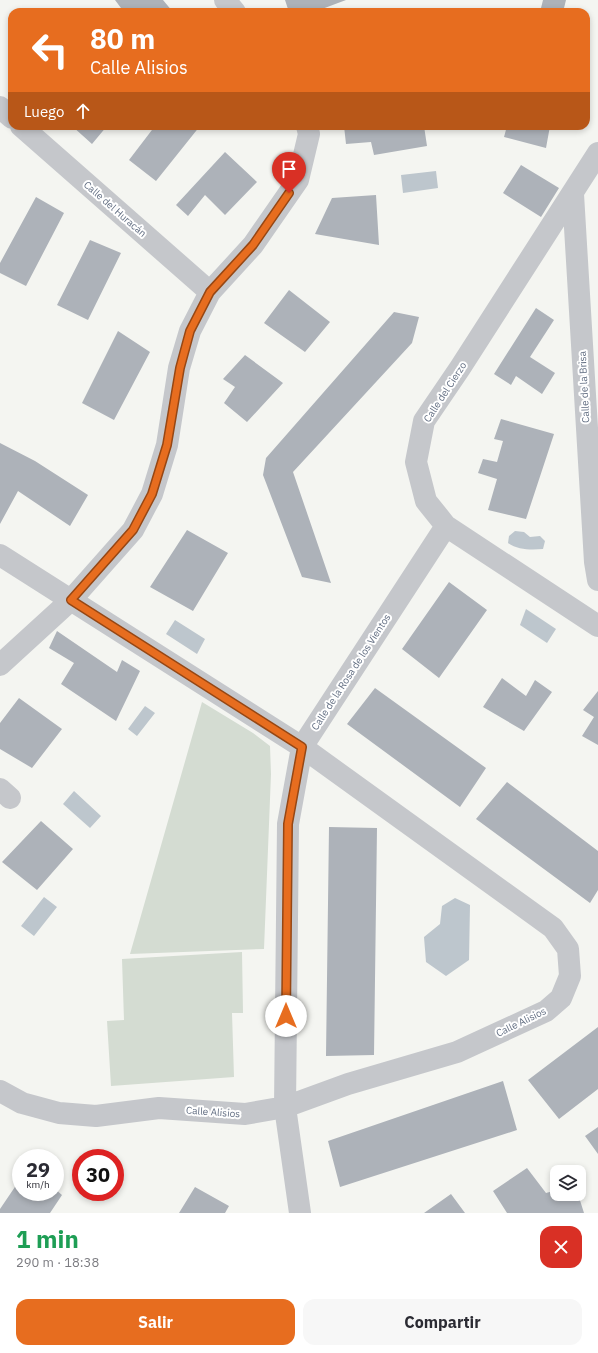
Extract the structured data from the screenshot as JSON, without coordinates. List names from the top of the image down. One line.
{"streets":{"street":["Calle del Huracán","Calle de la Brisa","Calle del Cierzo","Calle de la Rosa de los Vientos","Calle Alisios"]},"crossings":[["Calle de la Brisa","Calle del Cierzo"],["Calle del Cierzo","Calle de la Rosa de los Vientos"],["Calle de la Rosa de los Vientos","Calle Alisios"]],"page":{"turn":["80 m","Calle Alisios"],"then":"Luego","speed":"29 km/h","limit":"30","heading":["1 min","290 m · 18:38"],"buttons":["Salir","Compartir"]}}
